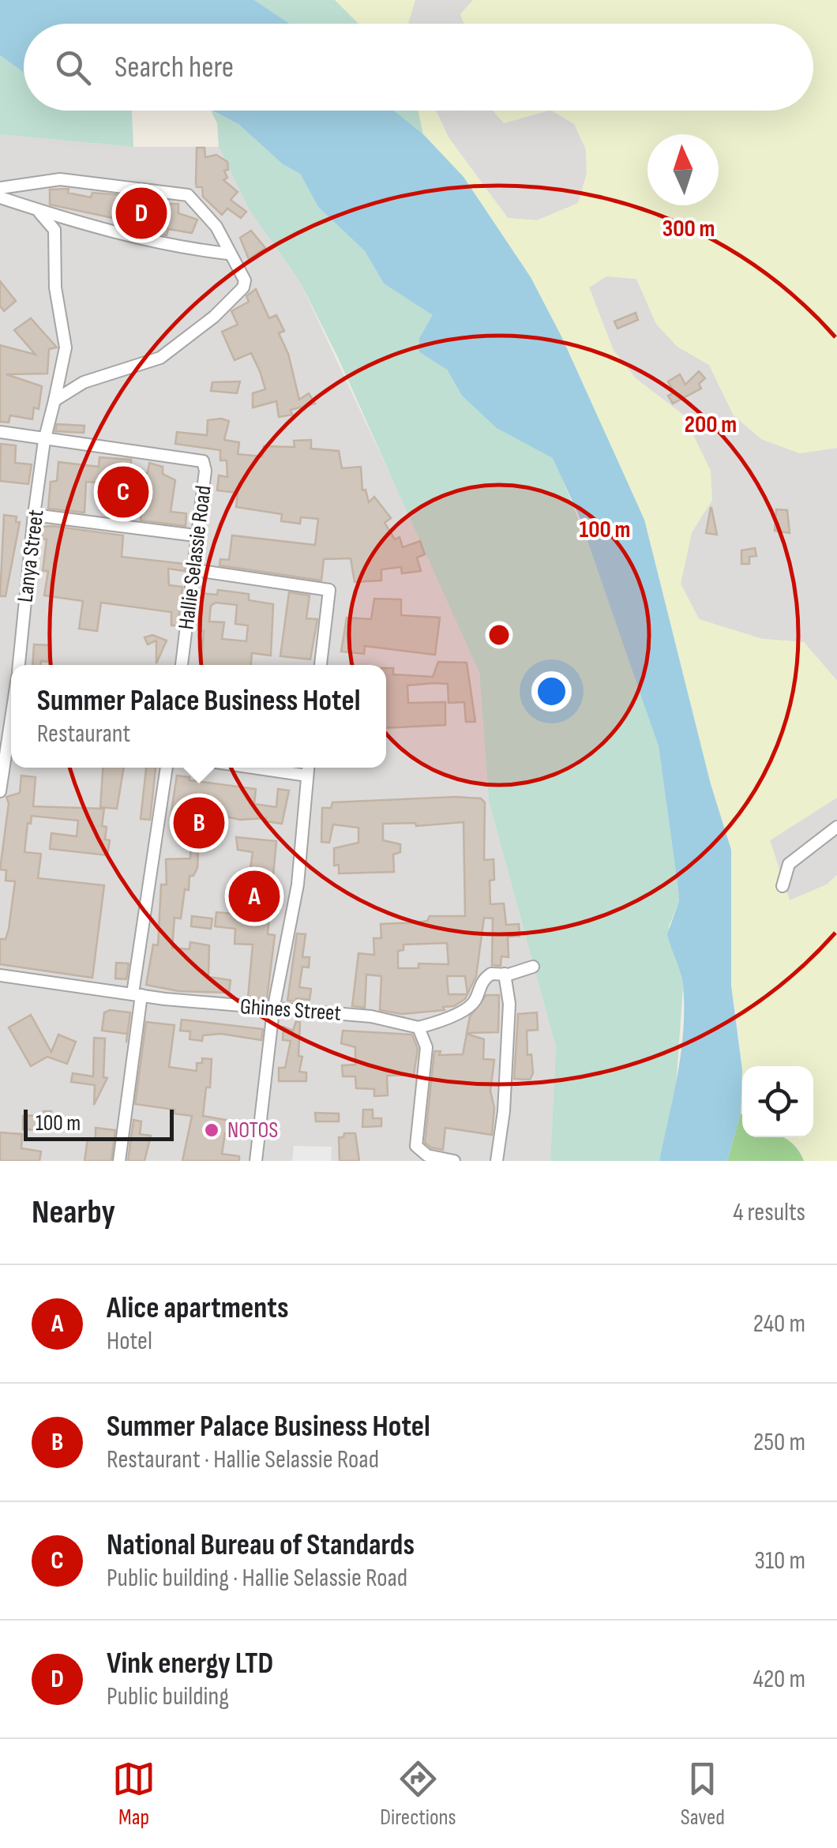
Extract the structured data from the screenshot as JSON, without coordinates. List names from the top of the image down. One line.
{"streets":{"street":["Lanya Street","Hallie Selassie Road","Ghines Street"]},"crossings":[["Lanya Street","Hallie Selassie Road"]],"places":["NOTOS"],"scale_bar":"100 m","north":"top","page":{"search":"Search here","pins":["D","C","B","A"],"popup":["Summer Palace Business Hotel","Restaurant"],"scale":"100 m","heading":["Nearby","4 results"],"list":[{"mark":"A","name":"Alice apartments","note":"Hotel","value":"240 m"},{"mark":"B","name":"Summer Palace Business Hotel","note":"Restaurant · Hallie Selassie Road","value":"250 m"},{"mark":"C","name":"National Bureau of Standards","note":"Public building · Hallie Selassie Road","value":"310 m"},{"mark":"D","name":"Vink energy LTD","note":"Public building","value":"420 m"}],"nav":["Map","Directions","Saved"]},"rings":["300 m","200 m","100 m"]}
